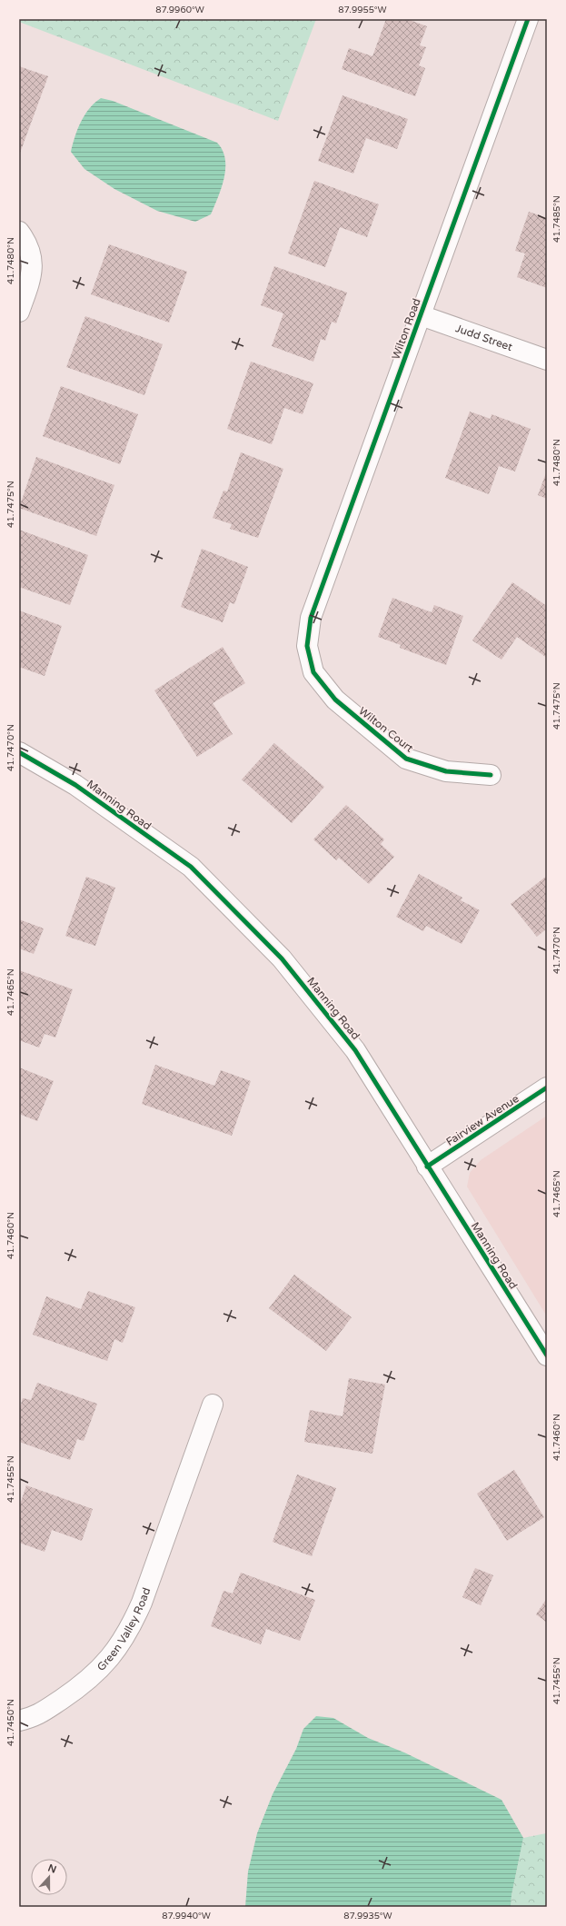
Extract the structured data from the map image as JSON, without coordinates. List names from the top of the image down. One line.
{"streets":{"street":["Wilton Road","Judd Street","Wilton Court","Manning Road","Fairview Avenue","Green Valley Road"]},"crossings":[["Wilton Road","Judd Street"],["Wilton Road","Wilton Court"],["Manning Road","Fairview Avenue"]],"north":"top","coordinates":["87.9960°W","87.9955°W","41.7485°N","41.7480°N","41.7475°N","41.7470°N","41.7465°N","41.7460°N","41.7455°N","41.7450°N","87.9940°W","87.9935°W"]}
